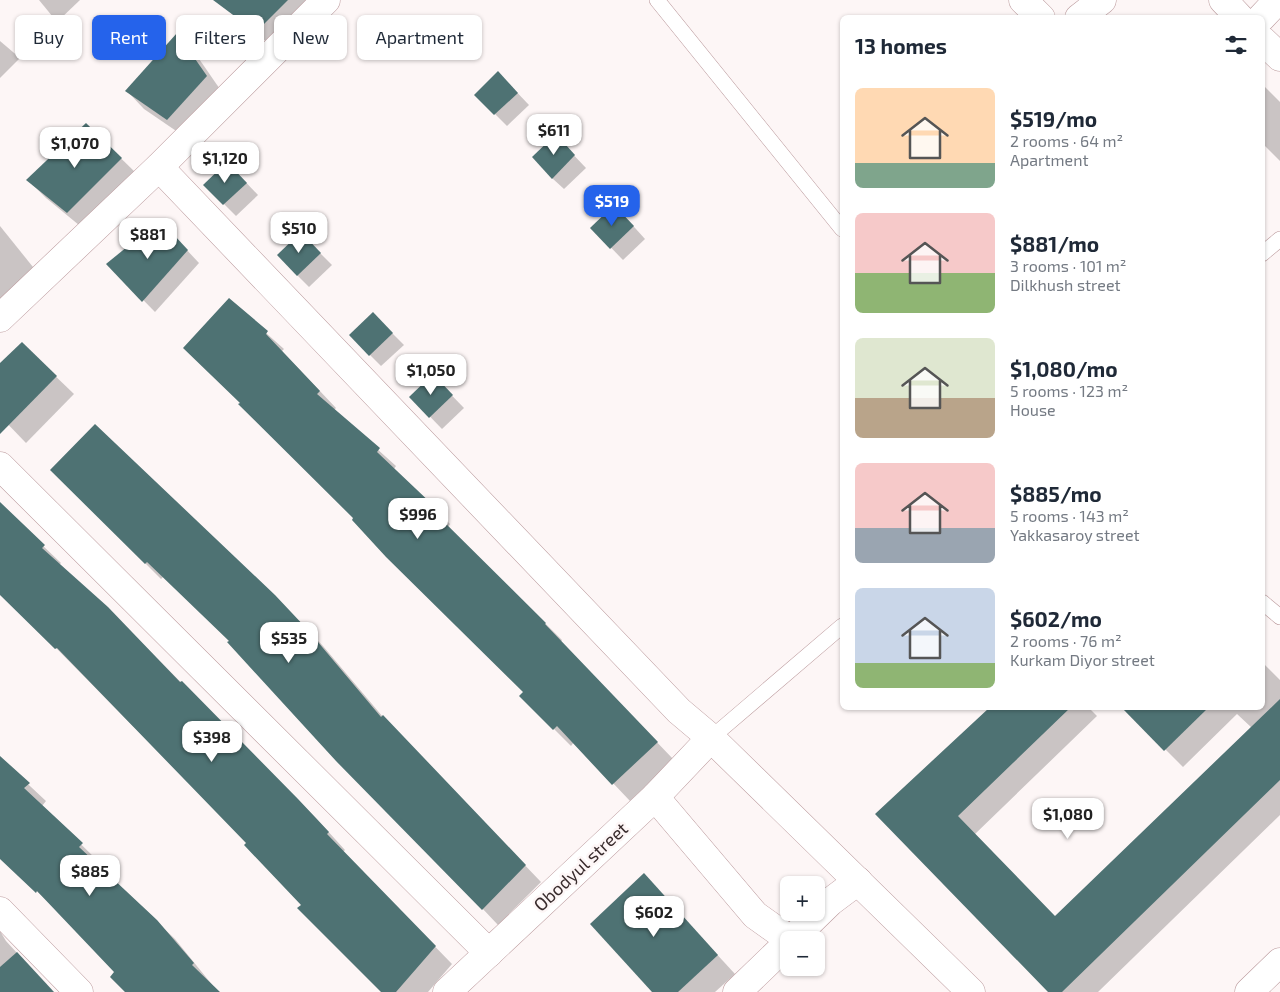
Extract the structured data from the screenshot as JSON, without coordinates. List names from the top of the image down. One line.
{"streets":{"street":["Obodyul street"]},"page":{"chip":["Buy","Rent","Filters","New","Apartment"],"heading":"13 homes","list":[{"name":"$519/mo","note":"2 rooms · 64 m² · Apartment"},{"name":"$881/mo","note":"3 rooms · 101 m² · Dilkhush street"},{"name":"$1,080/mo","note":"5 rooms · 123 m² · House"},{"name":"$885/mo","note":"5 rooms · 143 m² · Yakkasaroy street"},{"name":"$602/mo","note":"2 rooms · 76 m² · Kurkam Diyor street"}],"price":["$611","$1,070","$1,120","$519","$510","$881","$1,050","$996","$535","$398","$1,080","$885","$602"],"map_buttons":["+","−"]}}
